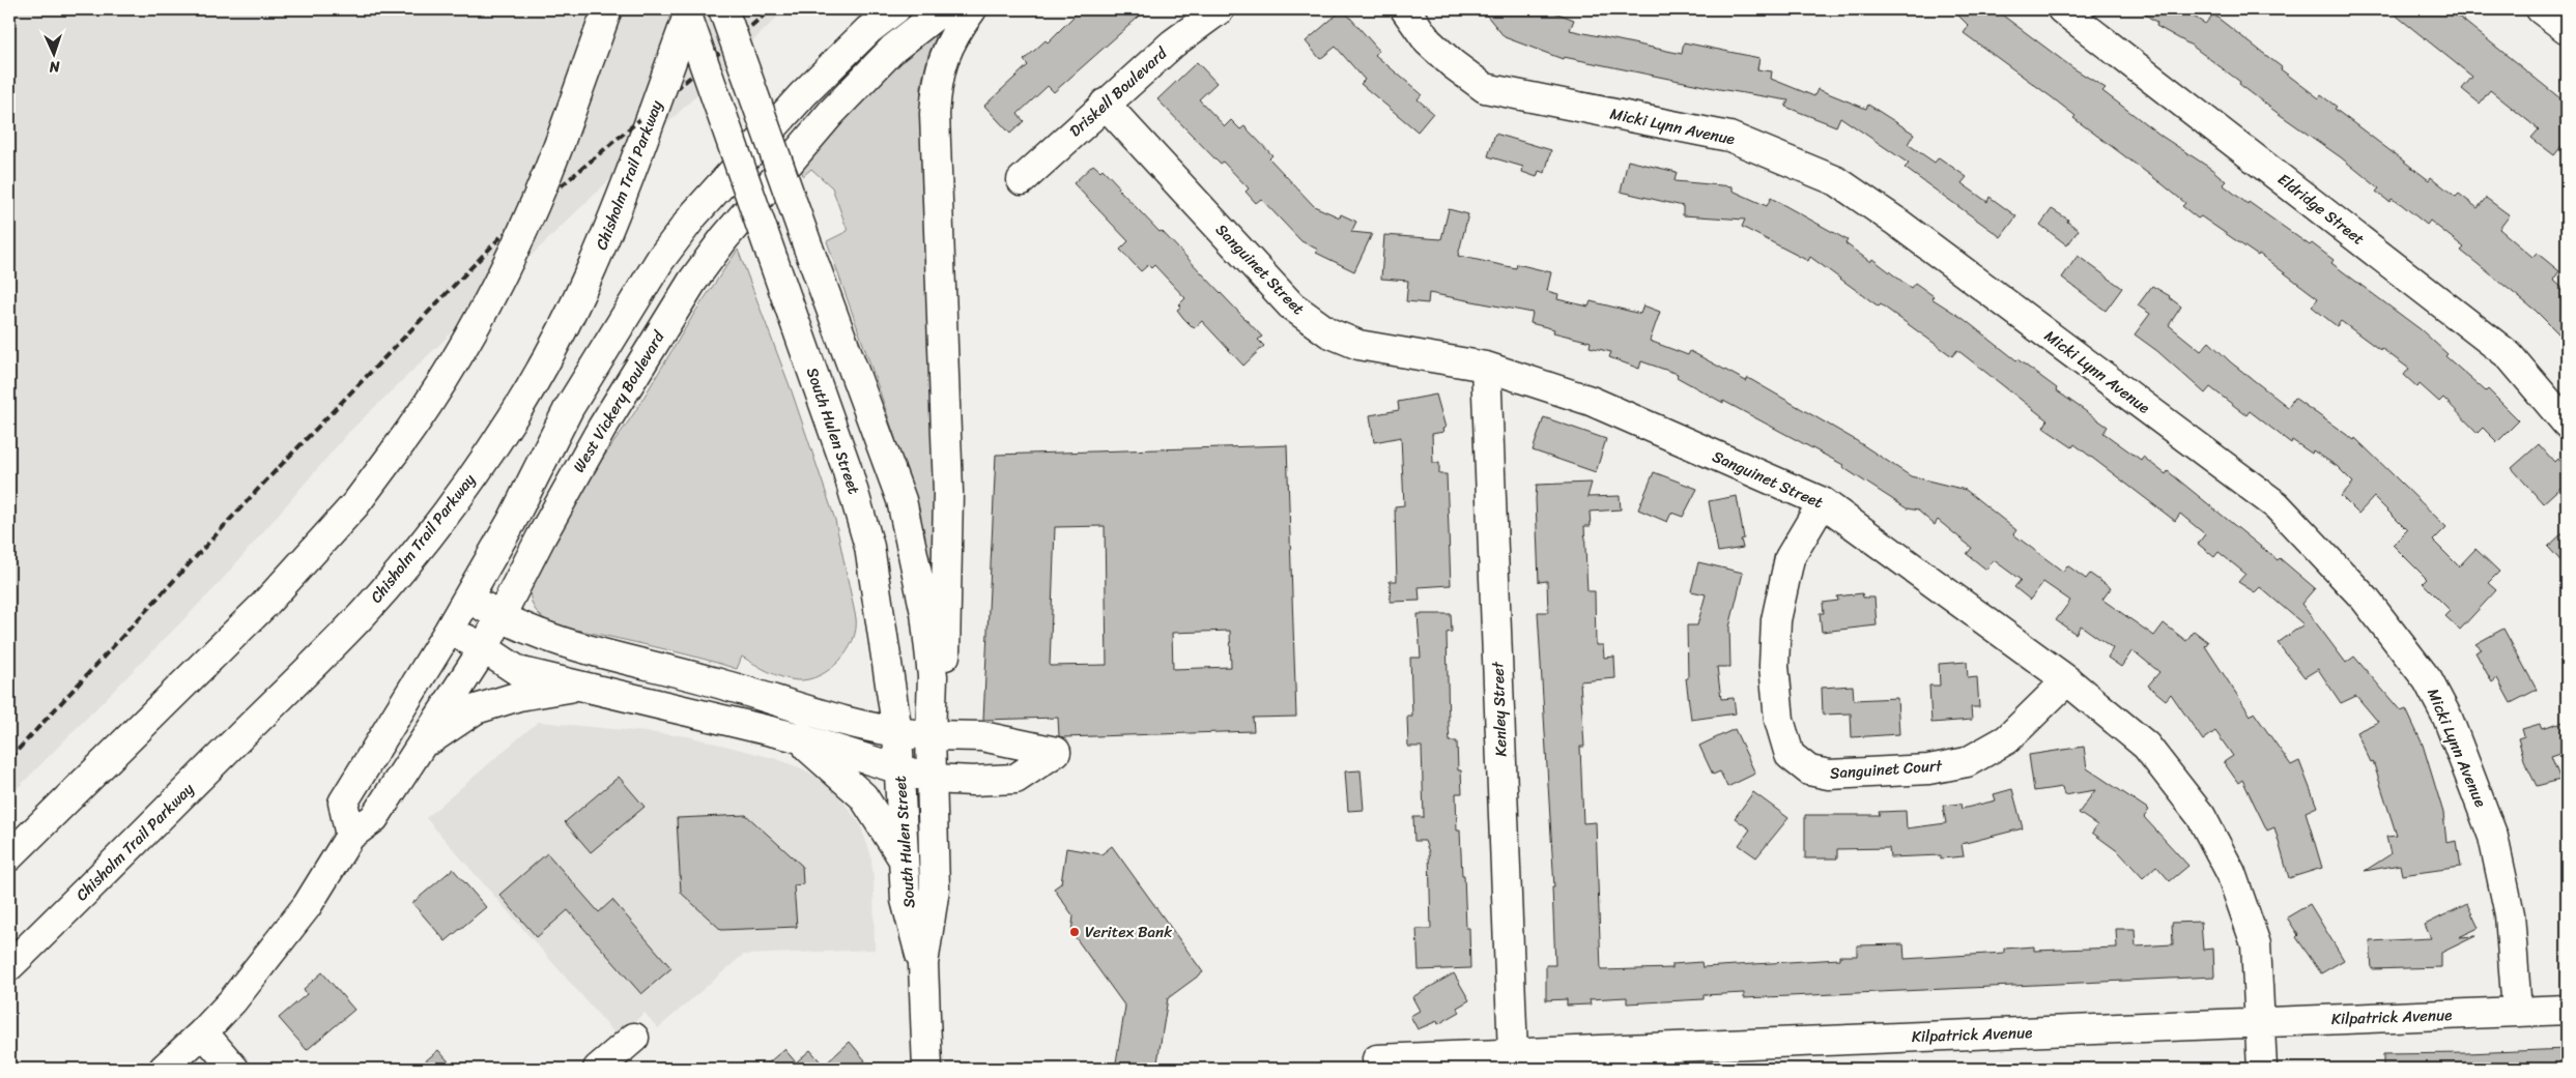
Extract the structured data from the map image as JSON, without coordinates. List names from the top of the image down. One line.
{"streets":{"main road":["Driskell Boulevard","Micki Lynn Avenue","Chisholm Trail Parkway","Eldridge Street","Sanguinet Street","West Vickery Boulevard","South Hulen Street","Kenley Street","Sanguinet Court","Kilpatrick Avenue"]},"crossings":[["Driskell Boulevard","Sanguinet Street"],["Micki Lynn Avenue","Kilpatrick Avenue"],["Sanguinet Street","Kenley Street"],["Sanguinet Street","Sanguinet Court"],["Sanguinet Street","Kilpatrick Avenue"],["Kenley Street","Kilpatrick Avenue"]],"places":["Veritex Bank"],"north":"bottom"}
